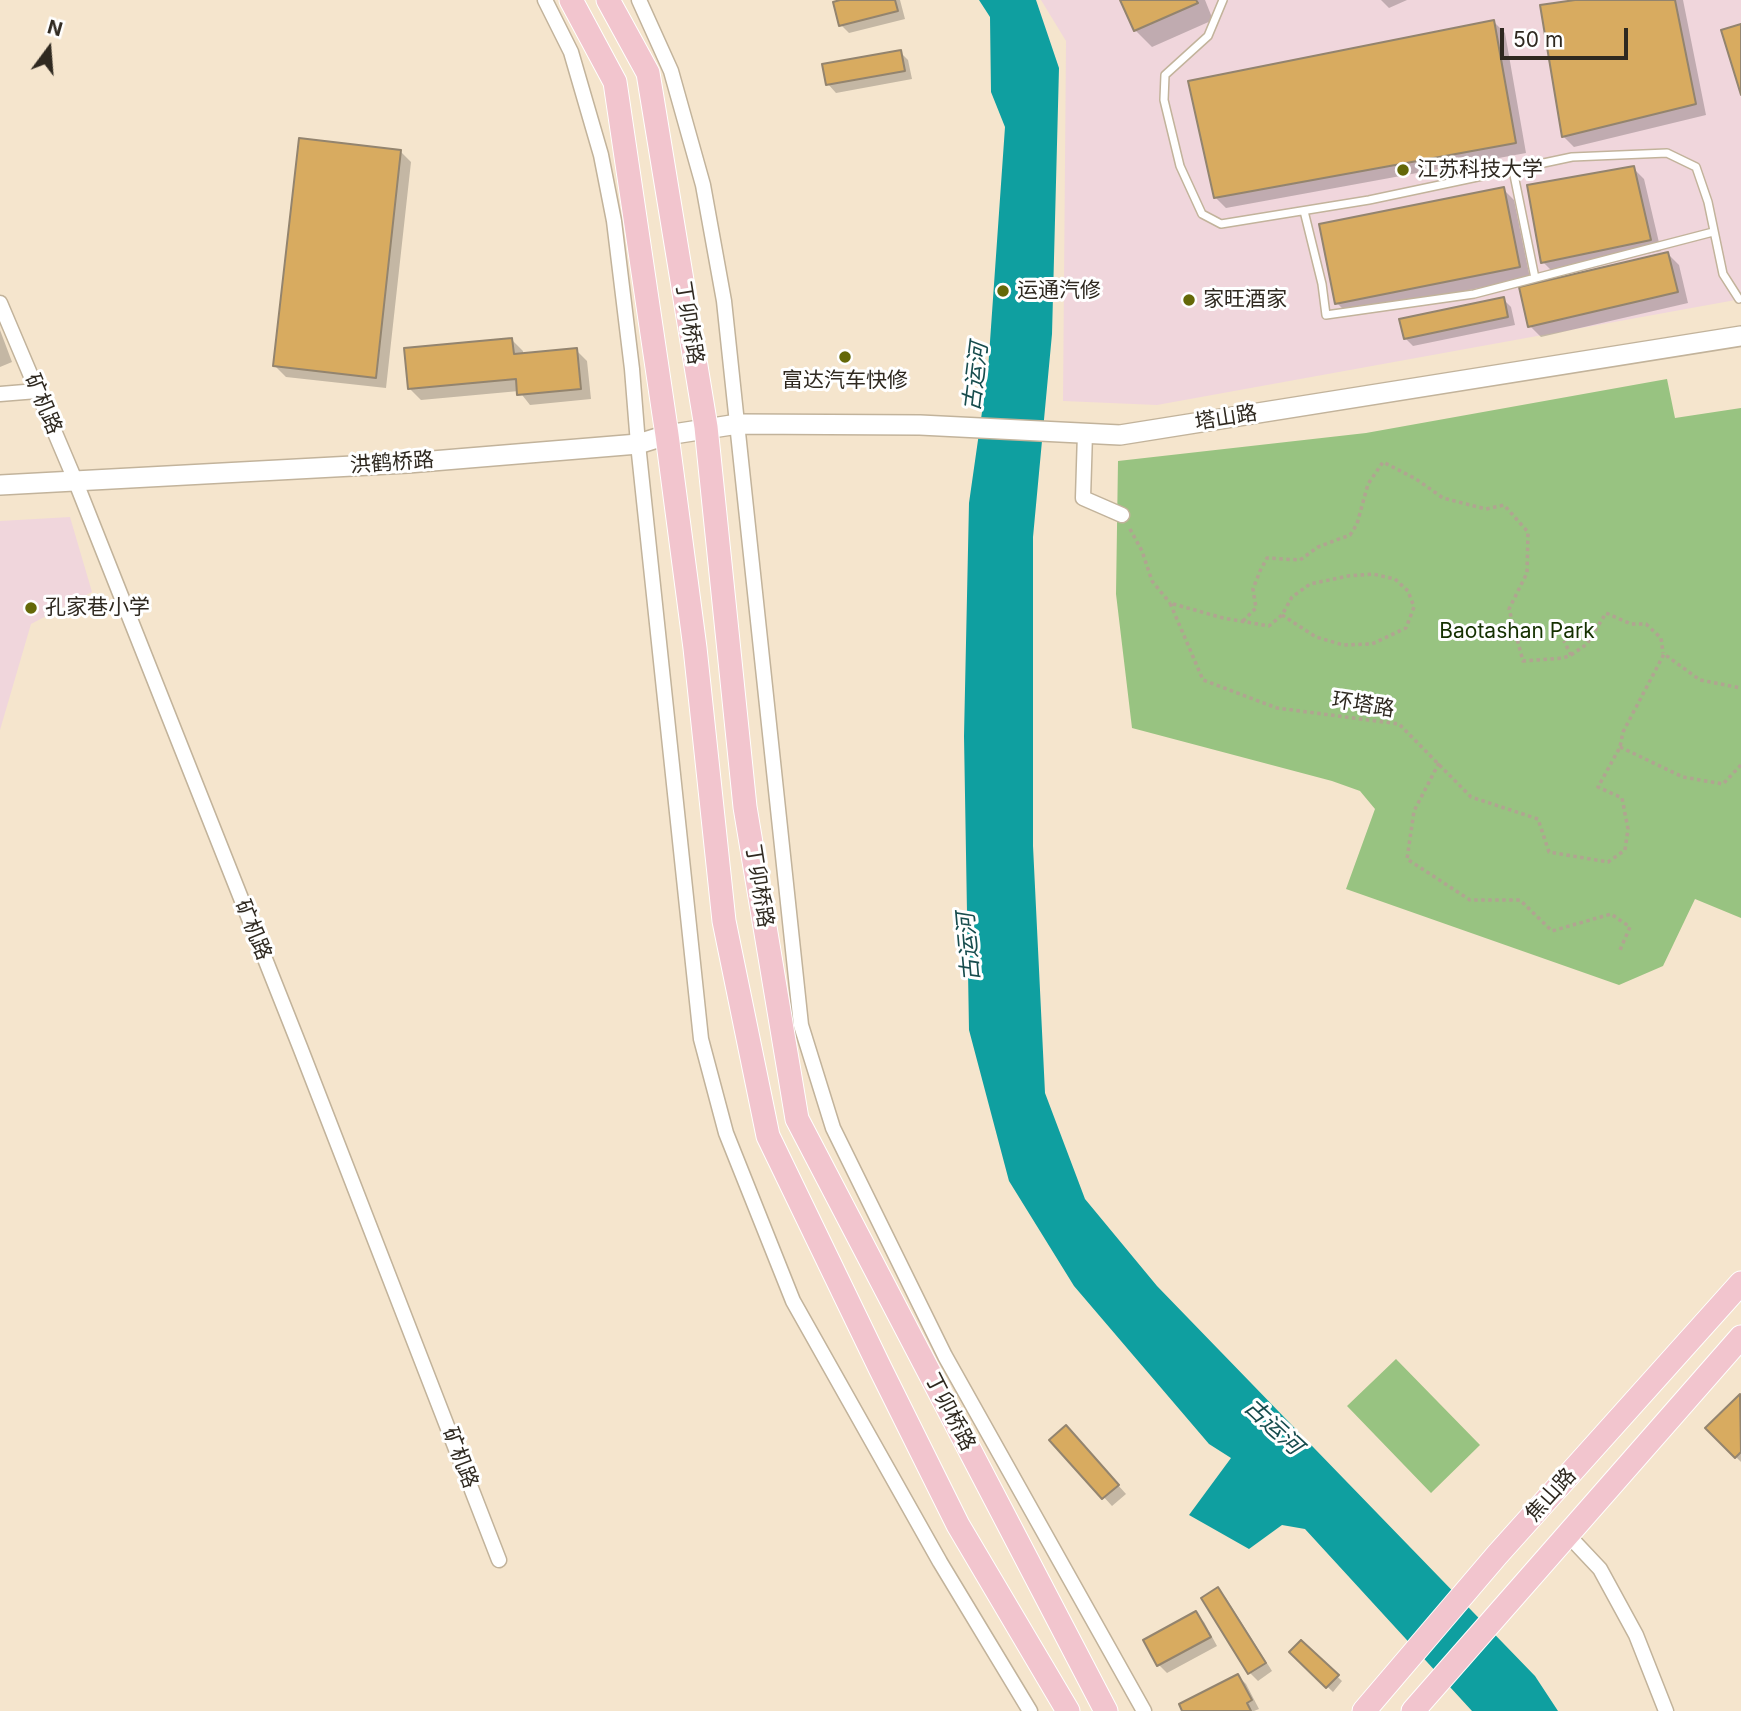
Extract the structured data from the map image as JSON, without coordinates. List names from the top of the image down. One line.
{"streets":{"main road":["丁卯桥路","焦山路"],"street":["矿机路","塔山路","洪鹤桥路"],"path":["环塔路"]},"crossings":[["丁卯桥路","塔山路"],["丁卯桥路","洪鹤桥路"],["矿机路","洪鹤桥路"],["塔山路","洪鹤桥路"]],"water":["古运河"],"parks":["Baotashan Park"],"places":["江苏科技大学","运通汽修","家旺酒家","富达汽车快修","孔家巷小学"],"scale_bar":"50 m","north":"top"}
